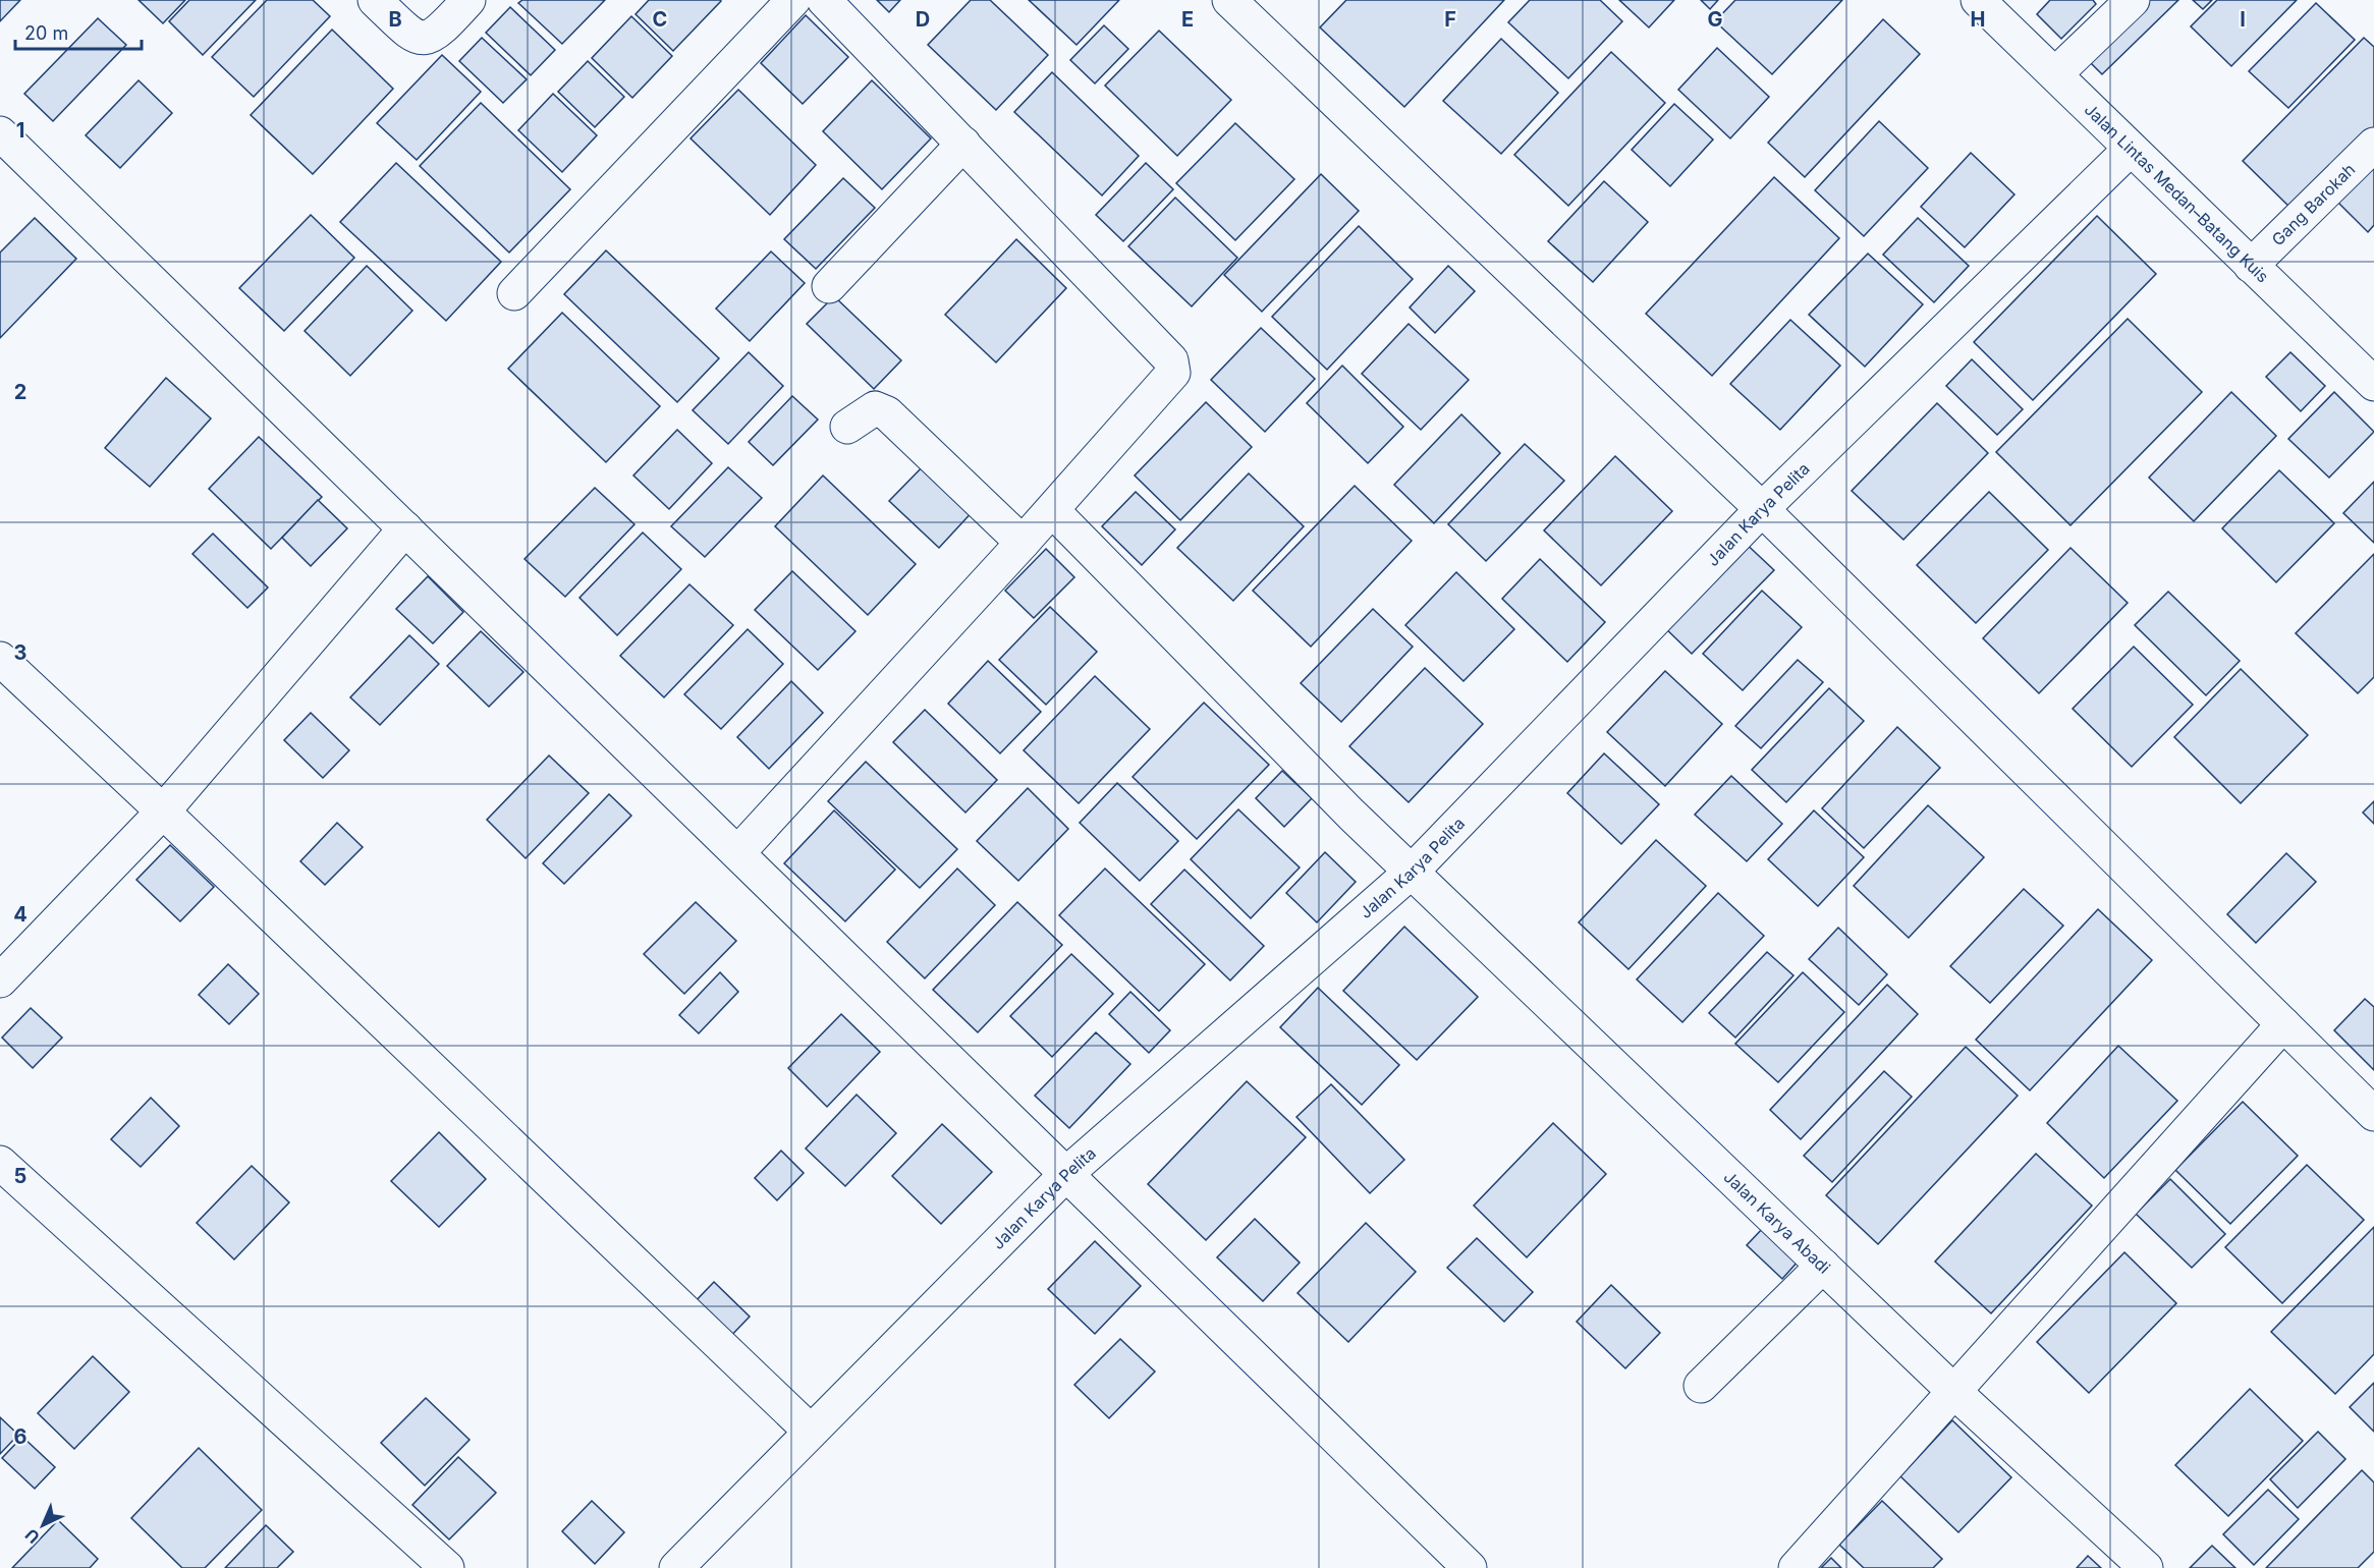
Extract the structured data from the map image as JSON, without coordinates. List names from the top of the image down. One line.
{"streets":{"main road":["Jalan Lintas Medan–Batang Kuis","Gang Barokah","Jalan Karya Pelita","Jalan Karya Abadi"]},"crossings":[["Jalan Lintas Medan–Batang Kuis","Gang Barokah"],["Jalan Lintas Medan–Batang Kuis","Jalan Karya Pelita"],["Jalan Karya Pelita","Jalan Karya Abadi"]],"scale_bar":"20 m","north":"bottom left","grid":{"columns":["B","C","D","E","F","G","H","I"],"rows":["1","2","3","4","5","6"]}}
